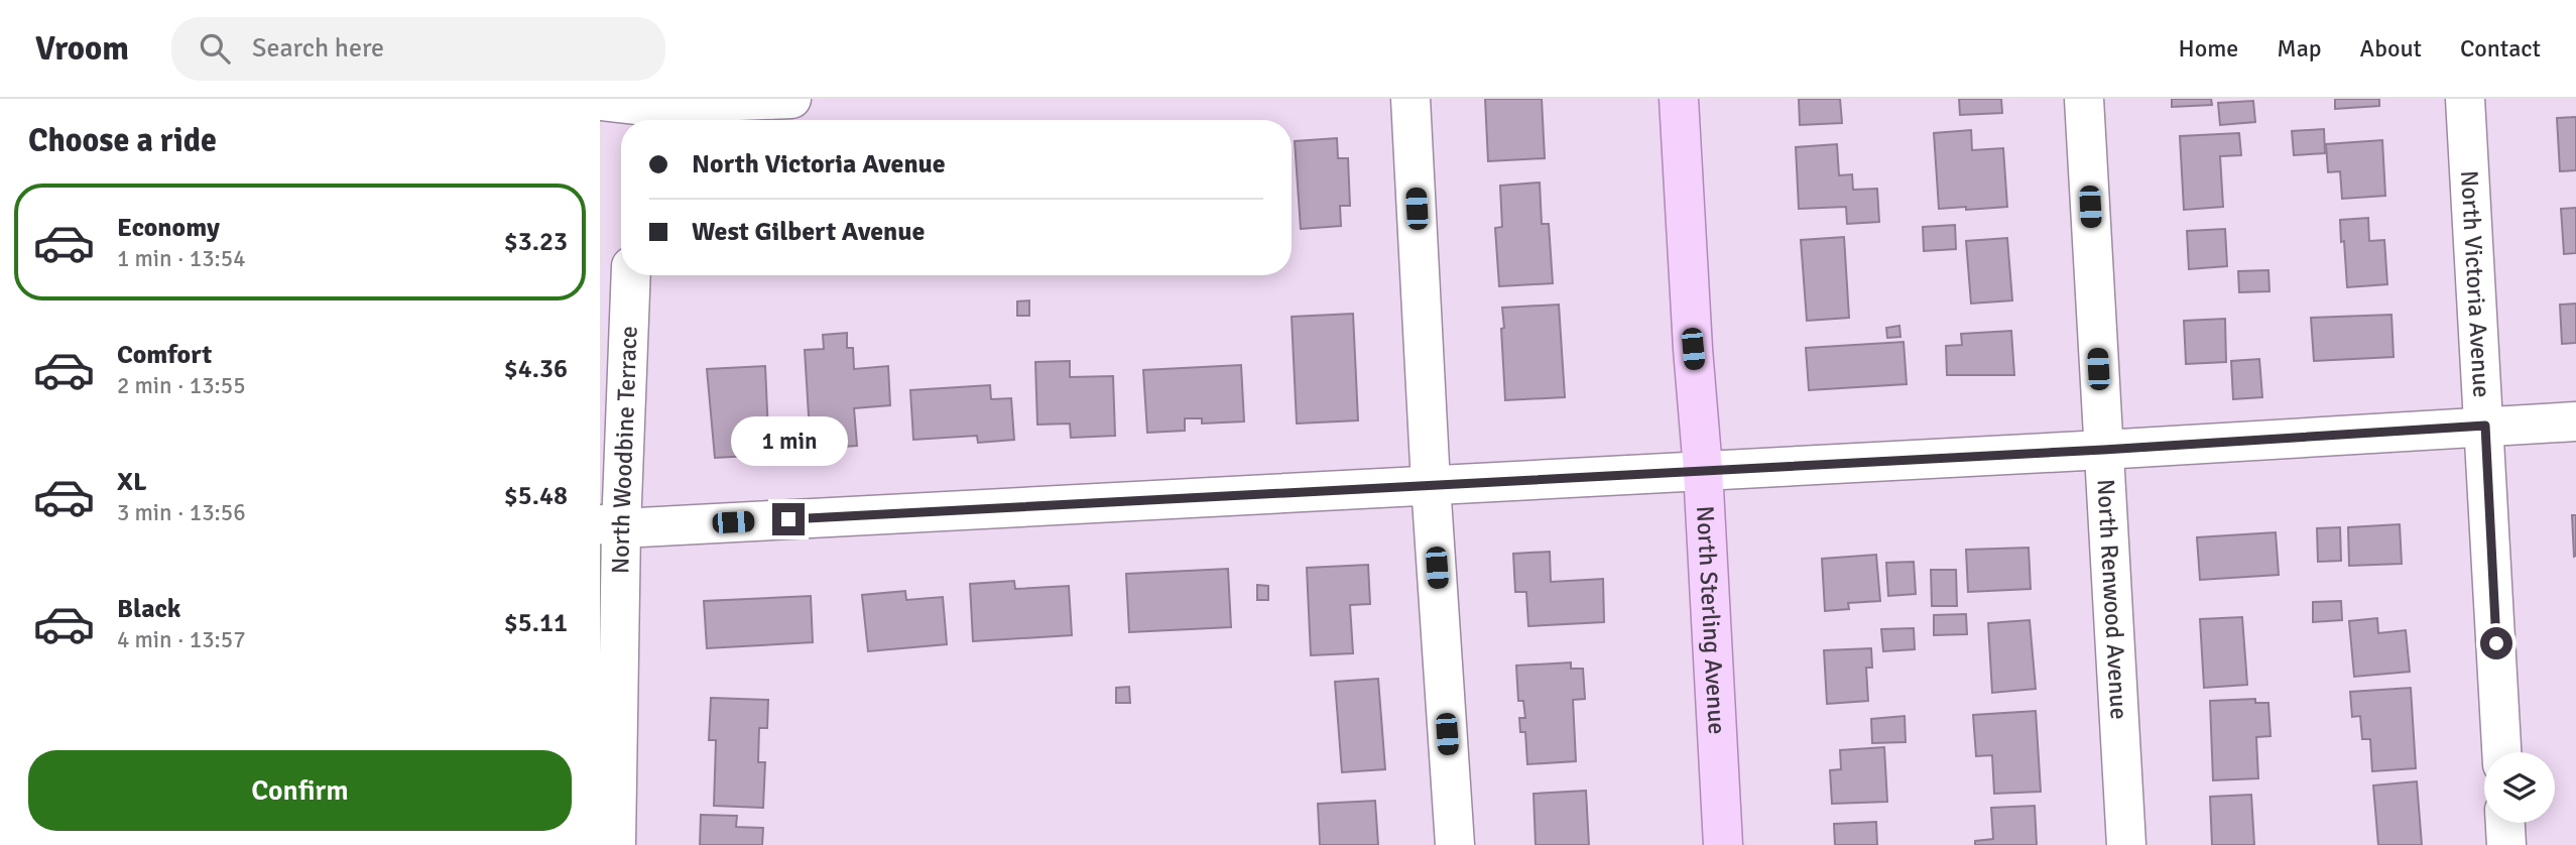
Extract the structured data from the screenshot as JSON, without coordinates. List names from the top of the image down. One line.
{"streets":{"main road":["North Sterling Avenue"],"street":["North Victoria Avenue","North Woodbine Terrace","North Renwood Avenue"]},"page":{"header":"Vroom","search":"Search here","nav":["Home","Map","About","Contact"],"heading":"Choose a ride","banner":["North Victoria Avenue","West Gilbert Avenue"],"list":[{"name":"Economy","note":"1 min · 13:54","value":"$3.23"},{"name":"Comfort","note":"2 min · 13:55","value":"$4.36"},{"name":"XL","note":"3 min · 13:56","value":"$5.48"},{"name":"Black","note":"4 min · 13:57","value":"$5.11"}],"bubble":"1 min","buttons":"Confirm"}}
